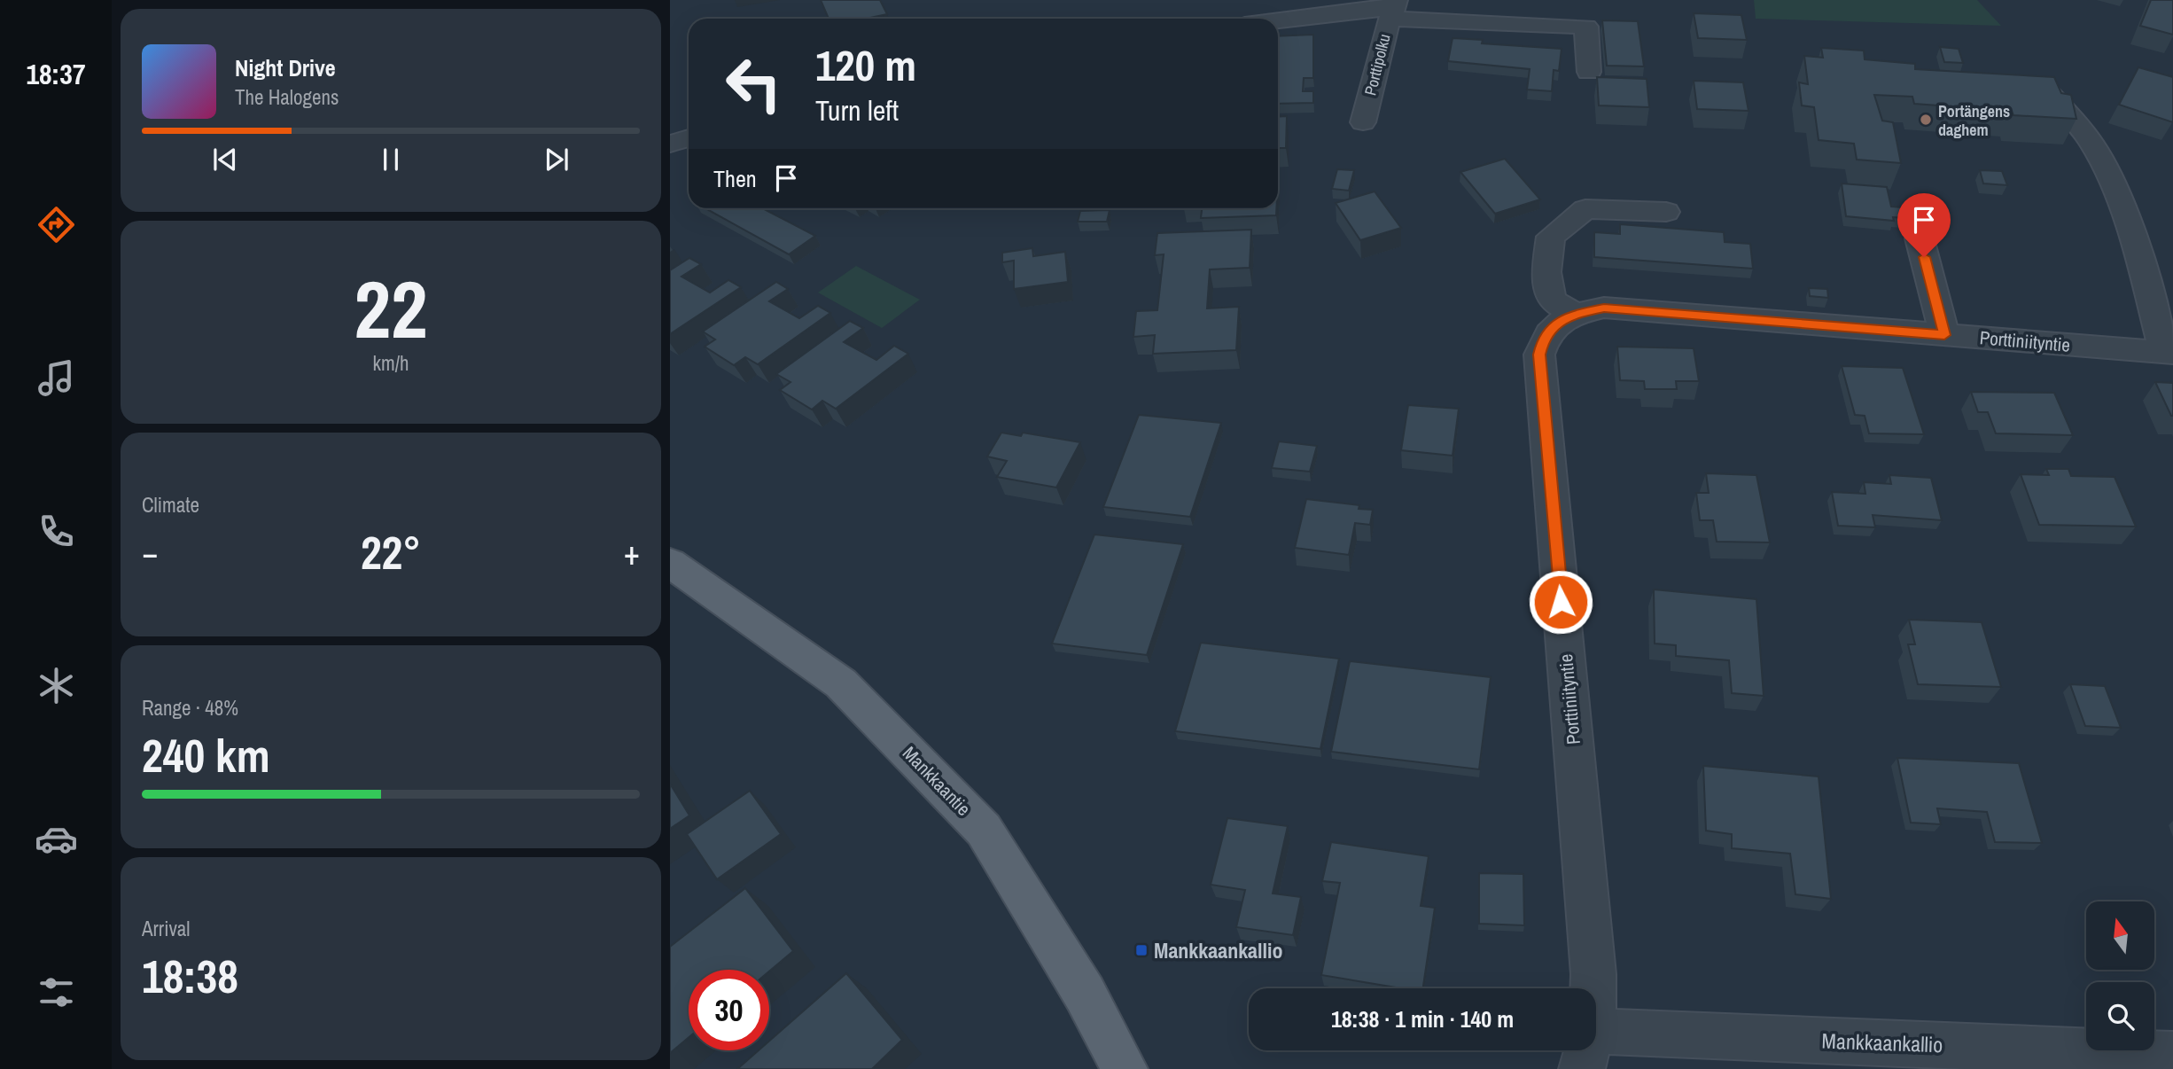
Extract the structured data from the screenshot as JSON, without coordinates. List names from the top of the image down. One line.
{"streets":{"main road":["Mankkaantie"],"street":["Porttipolku","Porttiniityntie","Mankkaankallio"]},"places":{"other":["Portängens daghem"],"transit":["Mankkaankallio"]},"north":"top","page":{"tabs":"18:37","turn":["120 m","Turn left"],"song":["Night Drive","The Halogens"],"then":"Then","tile":[["22","km/h"],"Climate",["Range · 48%","240 km"],["Arrival","18:38"]],"heat":["−","22°","+"],"limit":"30","trip":"18:38 · 1 min · 140 m"}}
